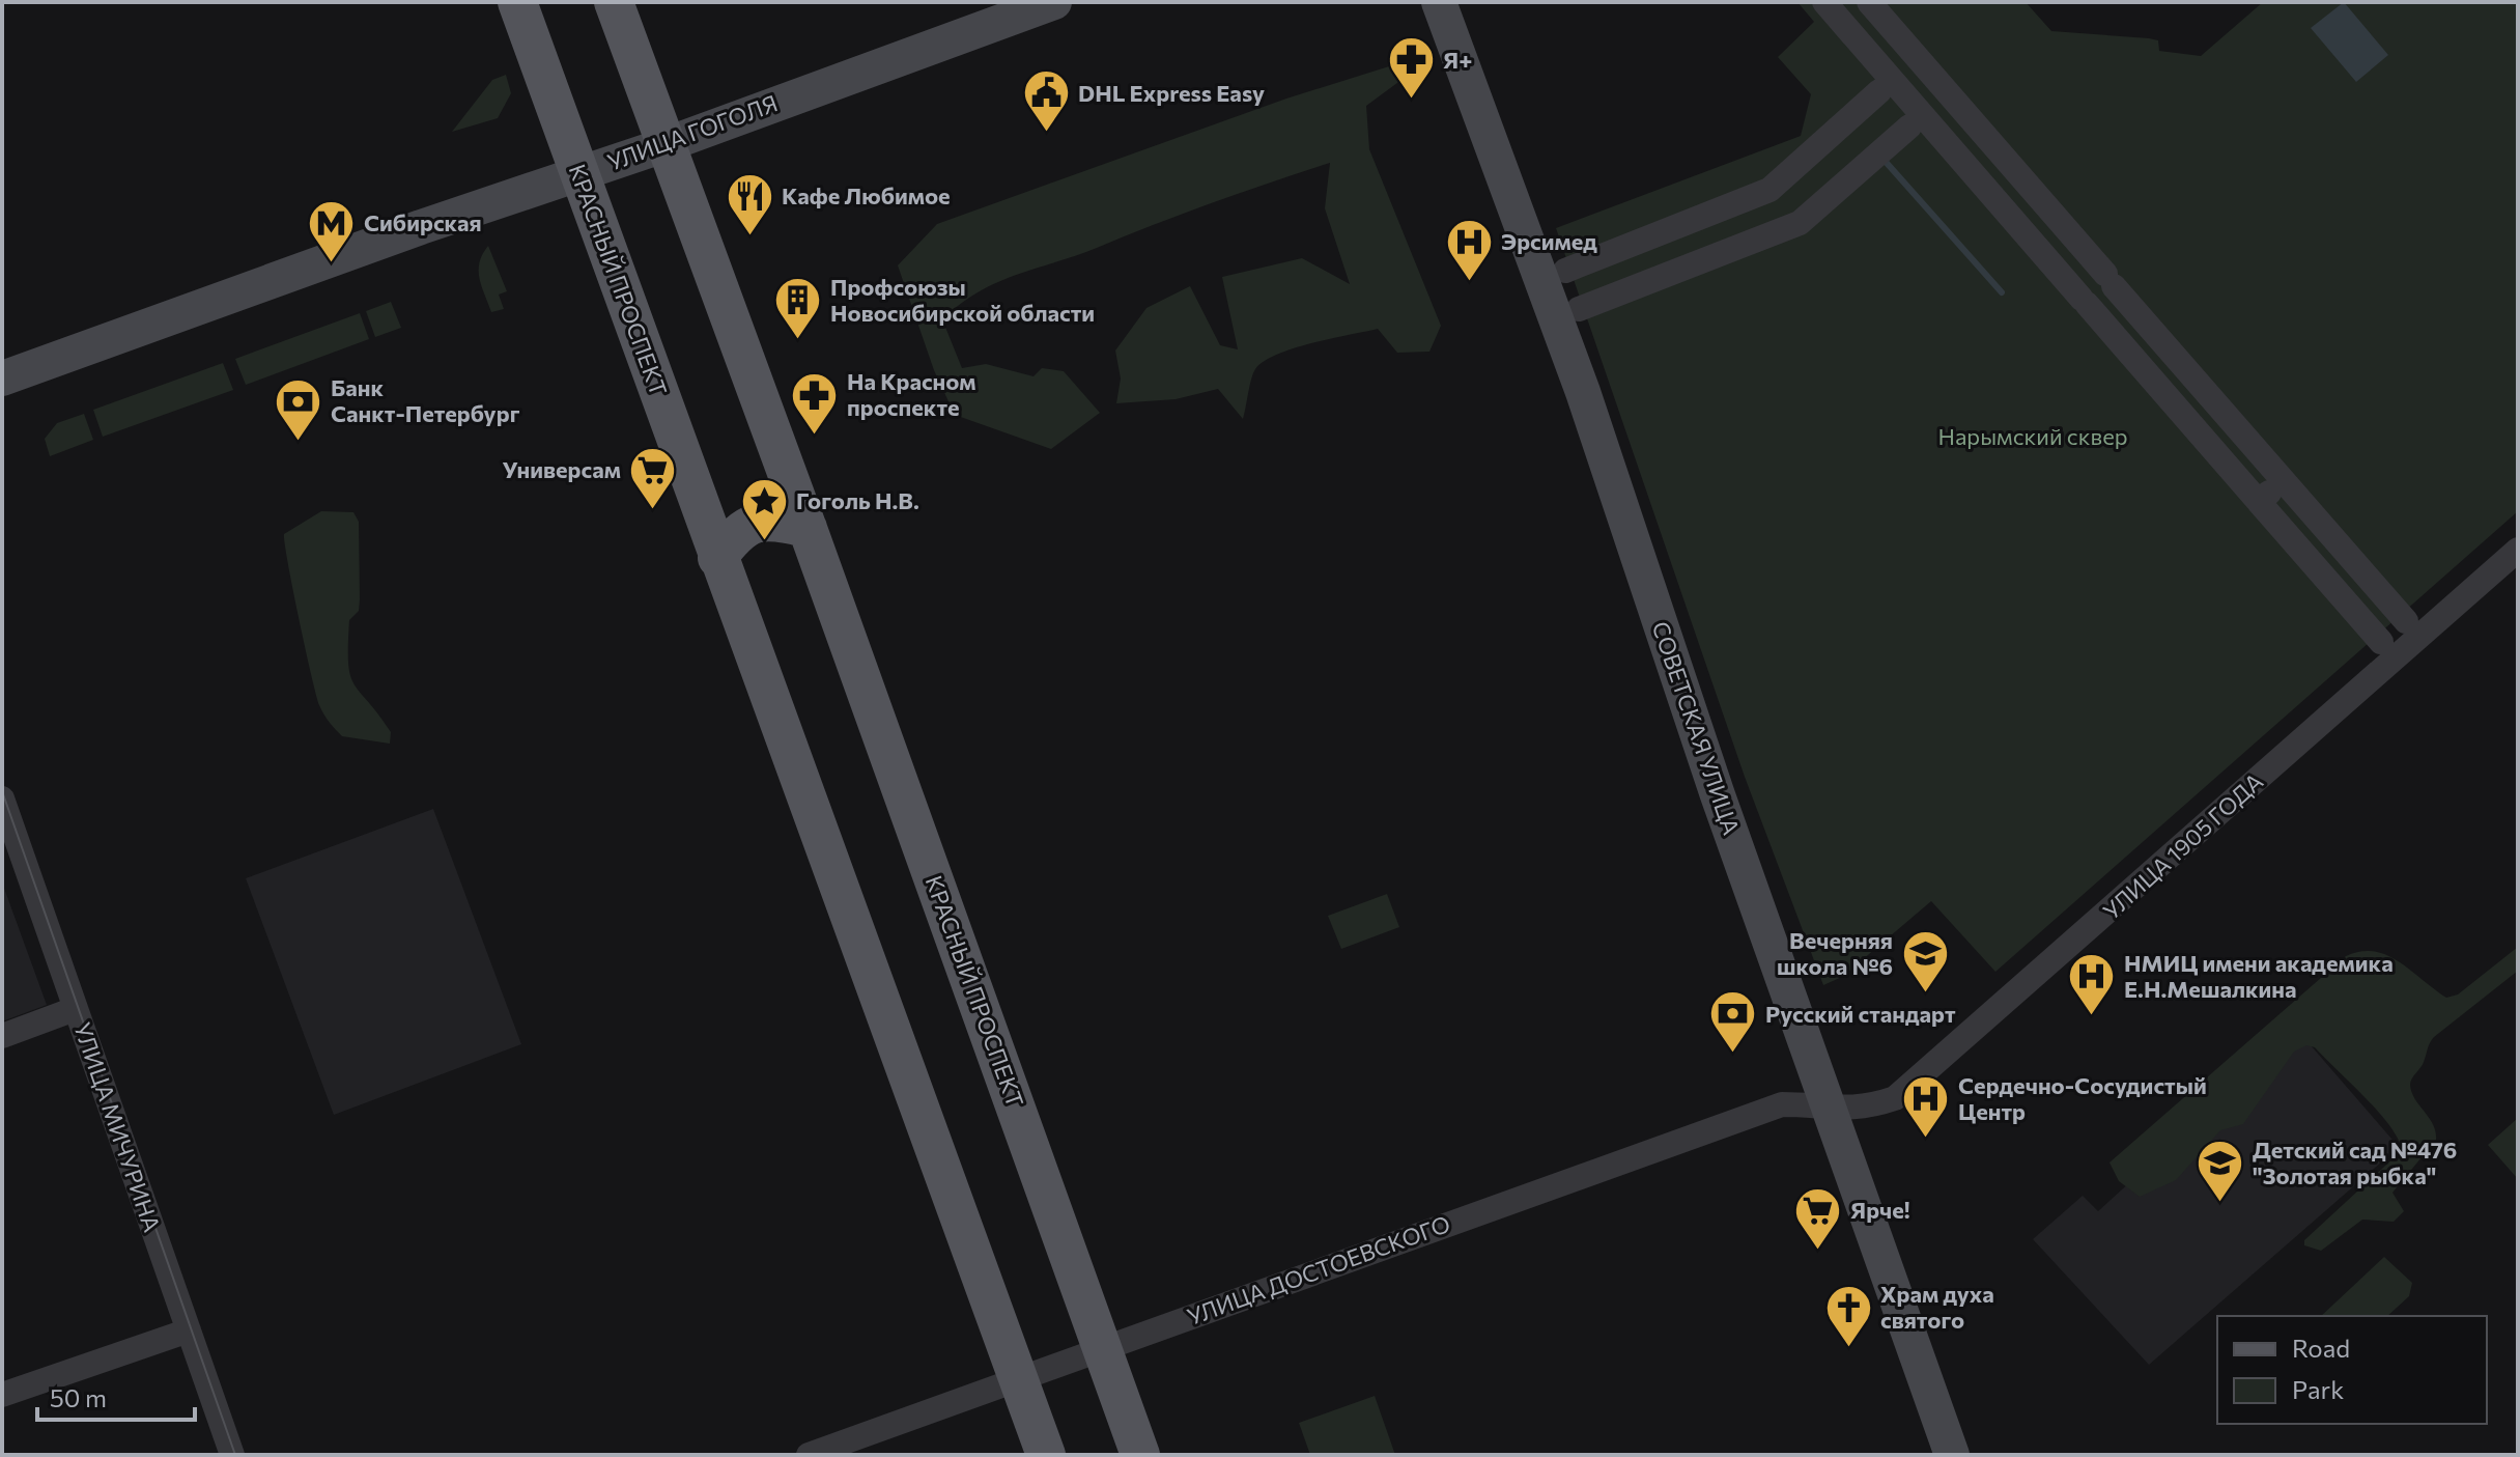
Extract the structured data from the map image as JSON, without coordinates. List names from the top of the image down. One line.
{"streets":{"main road":["КРАСНЫЙ ПРОСПЕКТ"],"street":["УЛИЦА ГОГОЛЯ","СОВЕТСКАЯ УЛИЦА","УЛИЦА 1905 ГОДА","УЛИЦА МИЧУРИНА","УЛИЦА ДОСТОЕВСКОГО"]},"crossings":[["УЛИЦА ГОГОЛЯ","КРАСНЫЙ ПРОСПЕКТ"],["КРАСНЫЙ ПРОСПЕКТ","УЛИЦА ДОСТОЕВСКОГО"],["СОВЕТСКАЯ УЛИЦА","УЛИЦА 1905 ГОДА"],["СОВЕТСКАЯ УЛИЦА","УЛИЦА ДОСТОЕВСКОГО"],["УЛИЦА 1905 ГОДА","УЛИЦА ДОСТОЕВСКОГО"]],"parks":["Нарымский сквер"],"places":{"pharmacy":["Я+","На Красном проспекте"],"public building":["DHL Express Easy"],"restaurant":["Кафе Любимое"],"metro station":["Сибирская"],"hospital":["Эрсимед","НМИЦ имени академика Е.Н.Мешалкина","Сердечно-Сосудистый Центр"],"building":["Профсоюзы Новосибирской области"],"bank":["Банк Санкт-Петербург","Русский стандарт"],"supermarket":["Универсам","Ярче!"],"place":["Гоголь Н.В."],"school or university":["Вечерняя школа №6","Детский сад №476 \"Золотая рыбка\""],"church":["Храм духа святого"]},"legend":["Road","Park"],"scale_bar":"50 m"}
